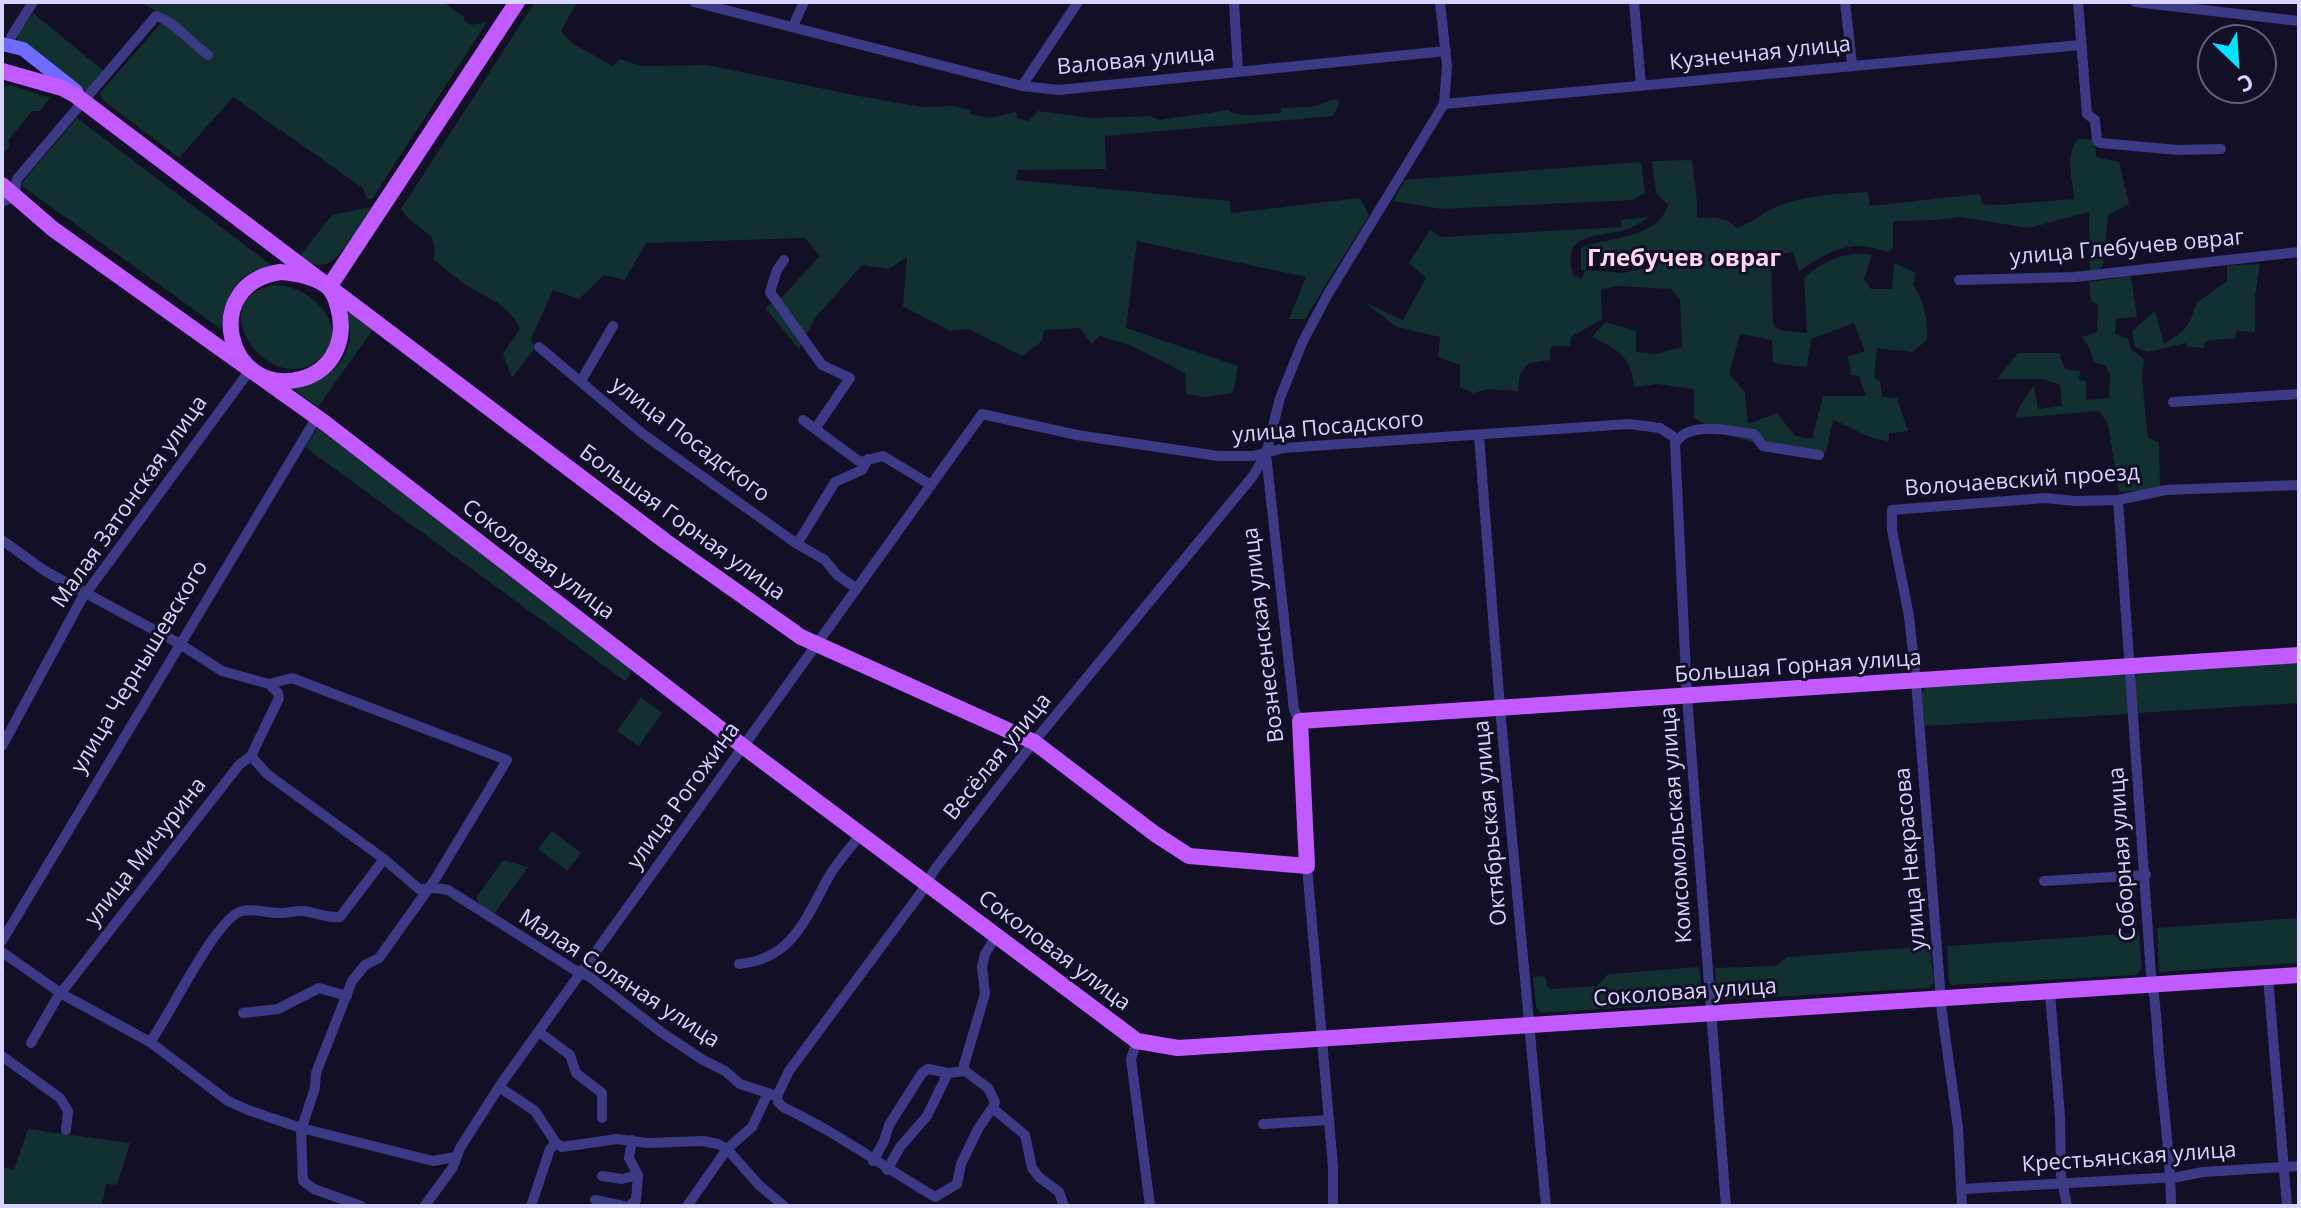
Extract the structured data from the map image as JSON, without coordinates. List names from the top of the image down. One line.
{"streets":{"main road":["Большая Горная улица","Соколовая улица","Вознесенская улица"],"street":["Кузнечная улица","Валовая улица","улица Глебучев овраг","улица Посадского","Волочаевский проезд","Малая Затонская улица","улица Чернышевского","Весёлая улица","улица Рогожина","Октябрьская улица","Комсомольская улица","улица Мичурина","Соборная улица","улица Некрасова","Малая Соляная улица","Крестьянская улица"]},"crossings":[["Кузнечная улица","Вознесенская улица"],["улица Посадского","Вознесенская улица"],["улица Посадского","Весёлая улица"],["улица Посадского","улица Рогожина"],["улица Посадского","Октябрьская улица"],["улица Посадского","Комсомольская улица"],["Волочаевский проезд","Соборная улица"],["Волочаевский проезд","улица Некрасова"],["Малая Затонская улица","Большая Горная улица"],["Малая Затонская улица","Соколовая улица"],["Большая Горная улица","Соколовая улица"],["Большая Горная улица","Вознесенская улица"],["Большая Горная улица","Весёлая улица"],["Большая Горная улица","улица Рогожина"],["Большая Горная улица","Октябрьская улица"],["Большая Горная улица","Комсомольская улица"],["Большая Горная улица","Соборная улица"],["Большая Горная улица","улица Некрасова"],["Соколовая улица","Вознесенская улица"],["Соколовая улица","улица Чернышевского"],["Соколовая улица","Весёлая улица"],["Соколовая улица","улица Рогожина"],["Соколовая улица","Октябрьская улица"],["Соколовая улица","Комсомольская улица"],["Соколовая улица","Соборная улица"],["Соколовая улица","улица Некрасова"],["Вознесенская улица","Весёлая улица"],["Весёлая улица","Малая Соляная улица"],["улица Рогожина","Малая Соляная улица"],["улица Мичурина","Малая Соляная улица"],["Соборная улица","Крестьянская улица"],["улица Некрасова","Крестьянская улица"]],"districts":["Глебучев овраг"],"north":"bottom right"}
